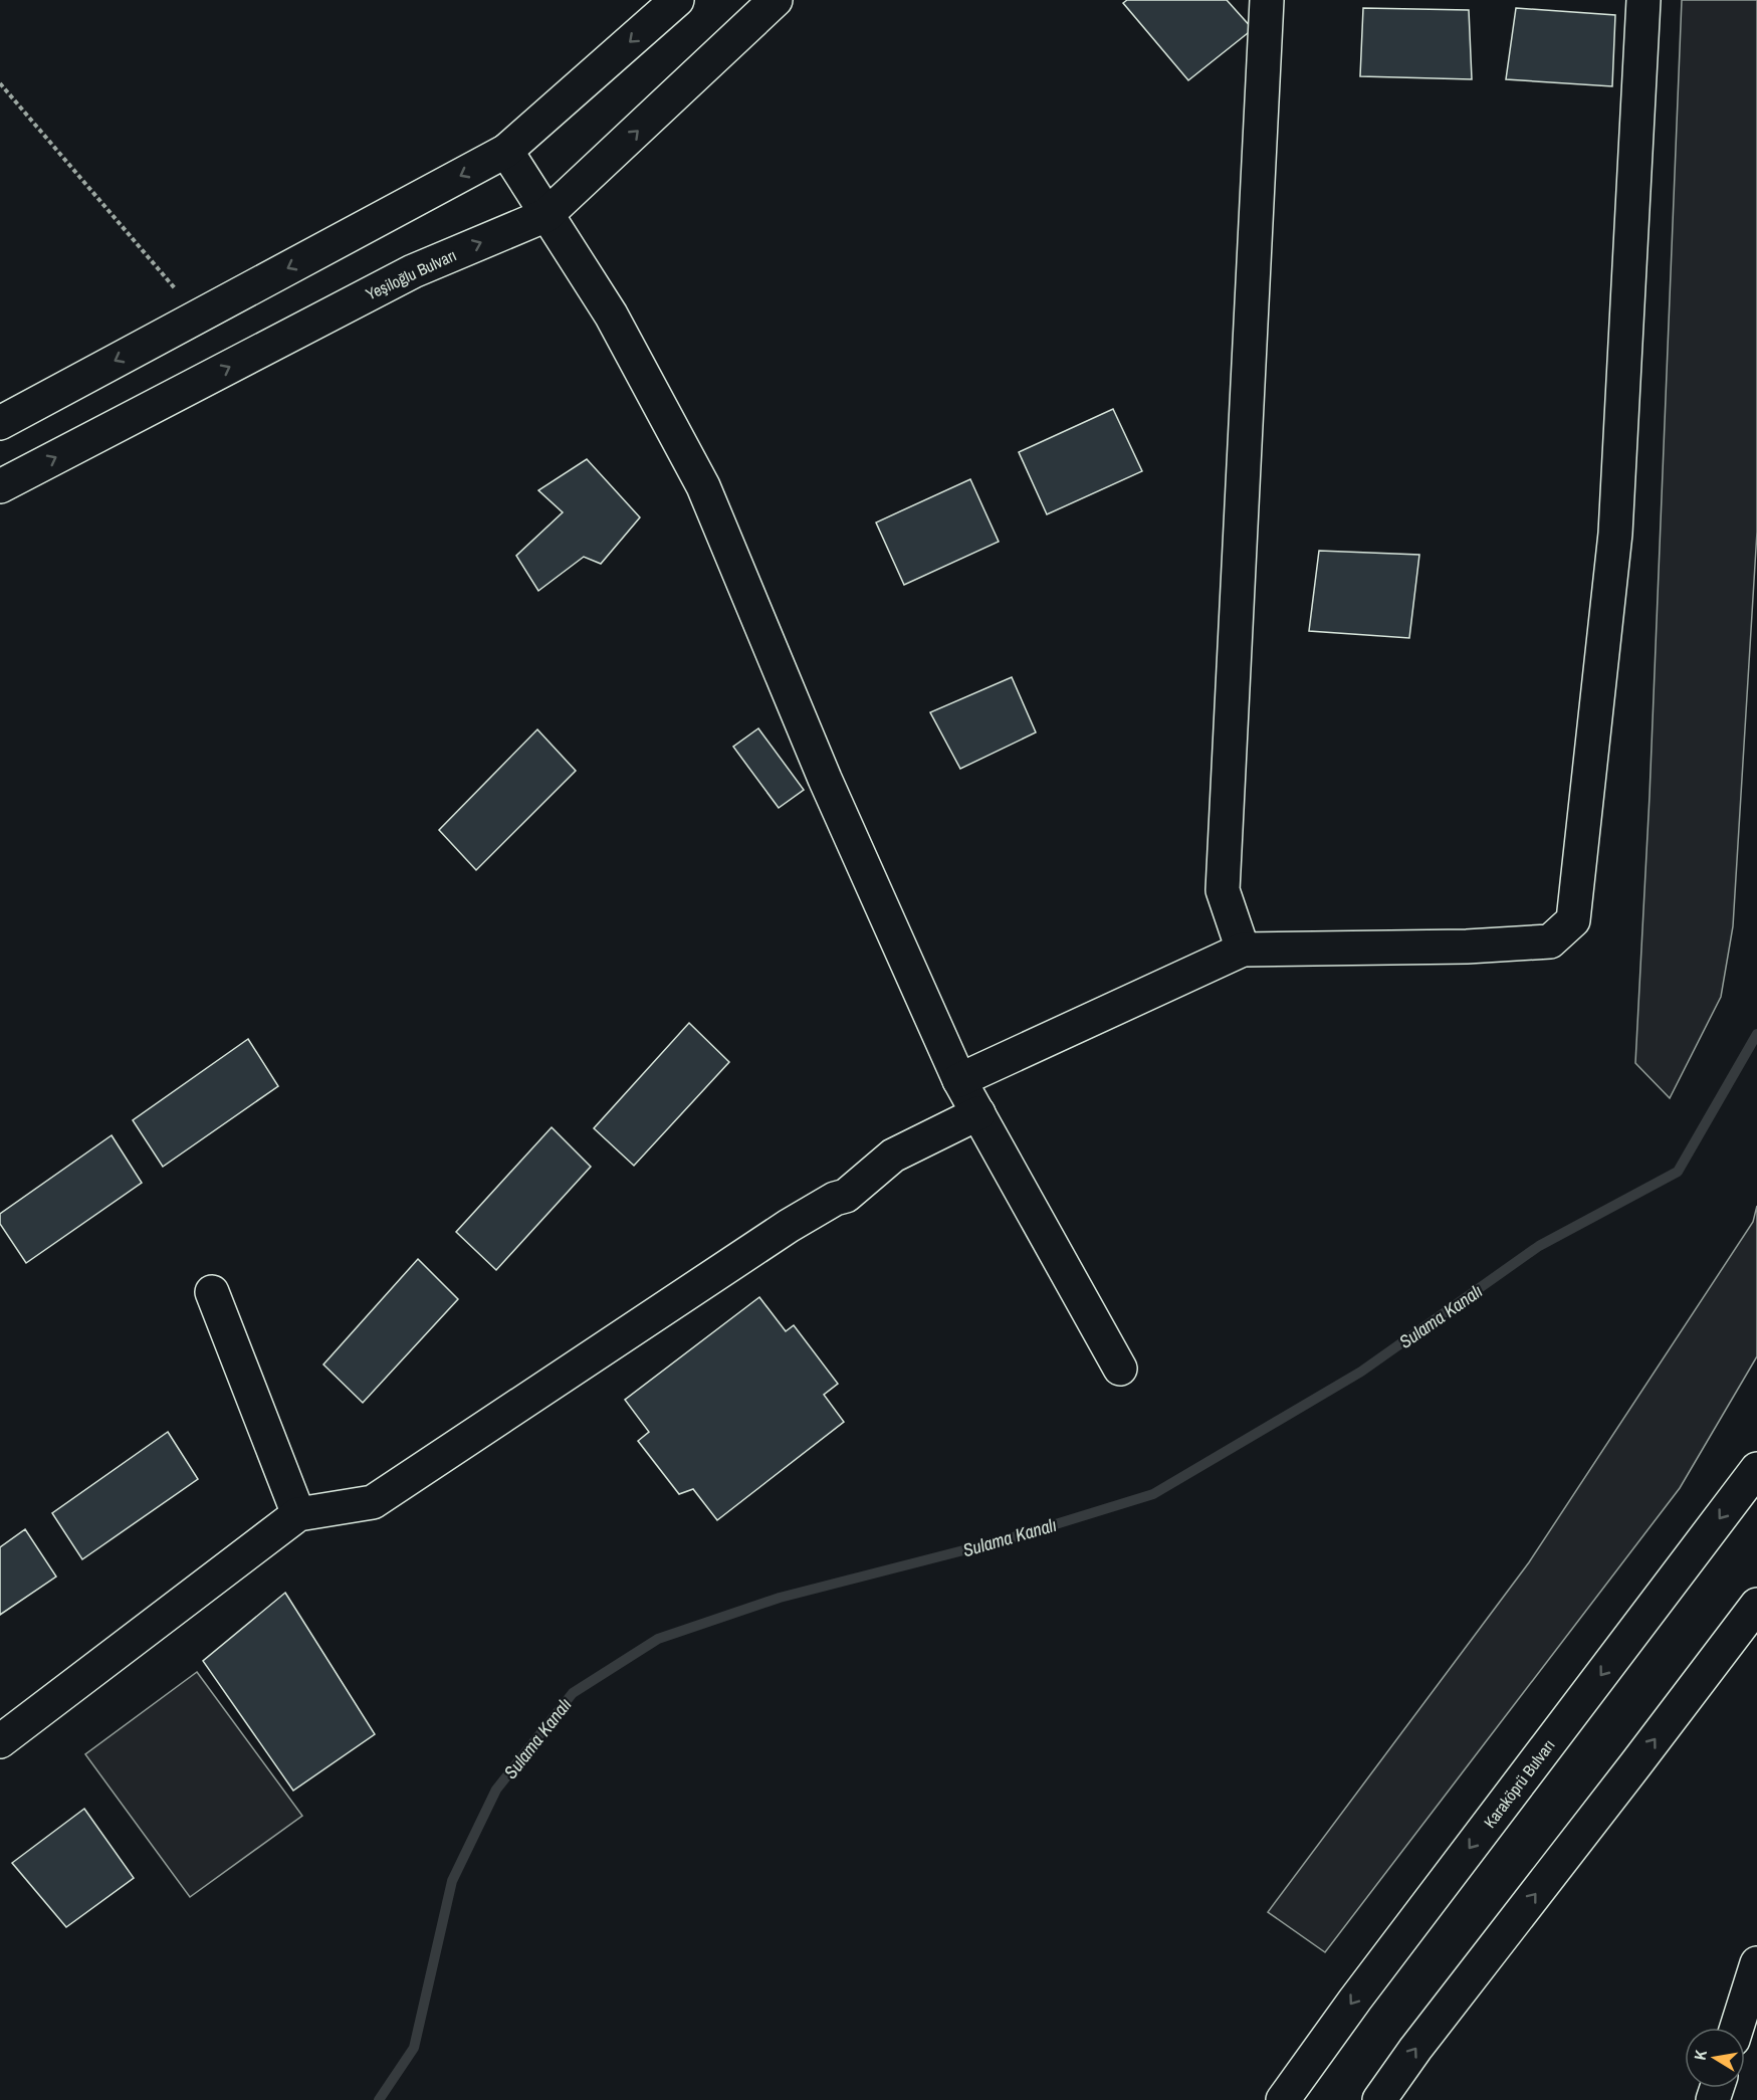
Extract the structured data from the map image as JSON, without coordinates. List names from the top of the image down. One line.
{"streets":{"main road":["Yeşiloğlu Bulvarı","Karaköprü Bulvarı"]},"water":["Sulama Kanalı"],"north":"left"}
